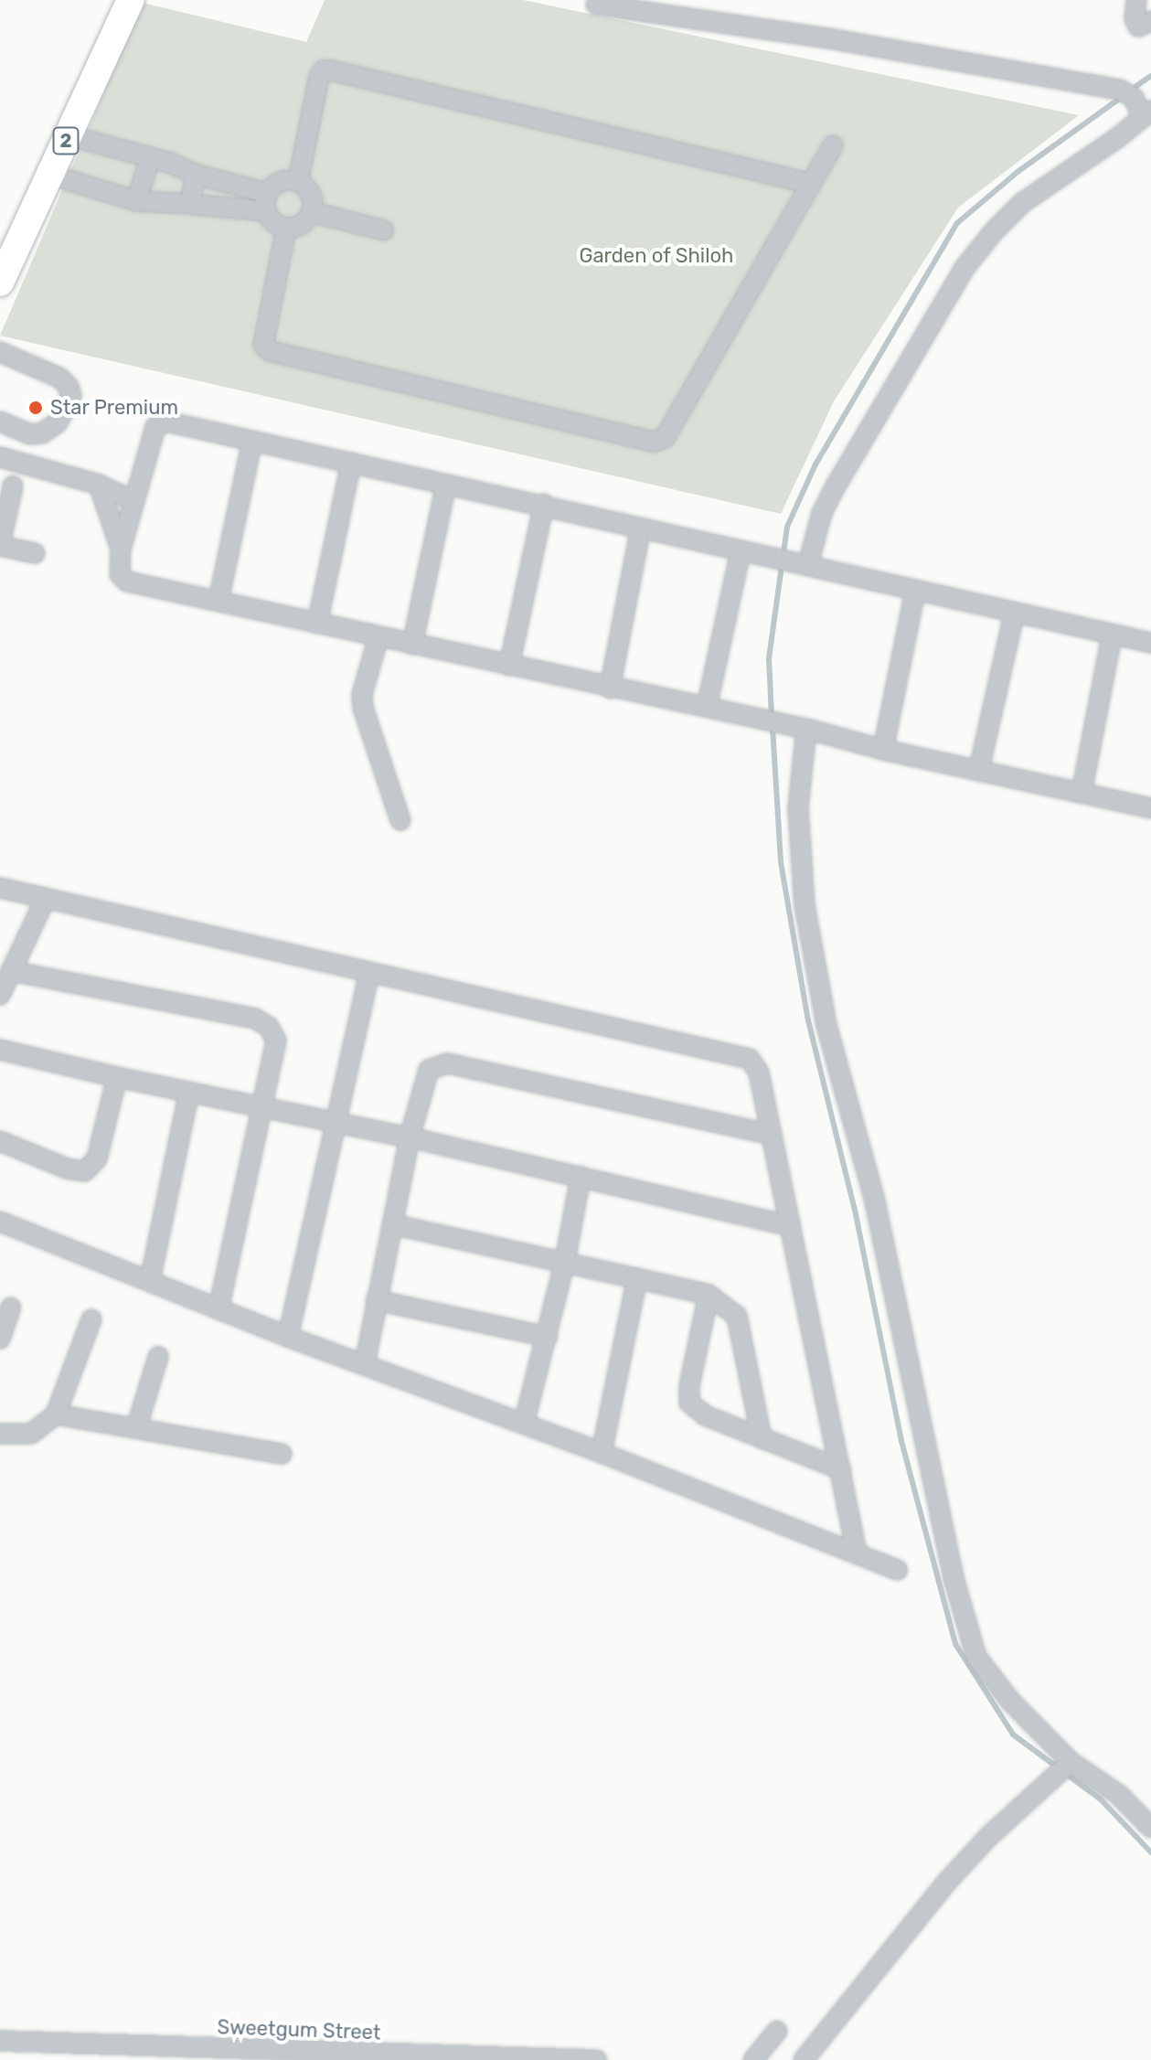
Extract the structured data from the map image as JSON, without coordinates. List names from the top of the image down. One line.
{"streets":{"highway":["2"],"street":["Sweetgum Street"]},"parks":["Garden of Shiloh"],"places":["Star Premium"]}
